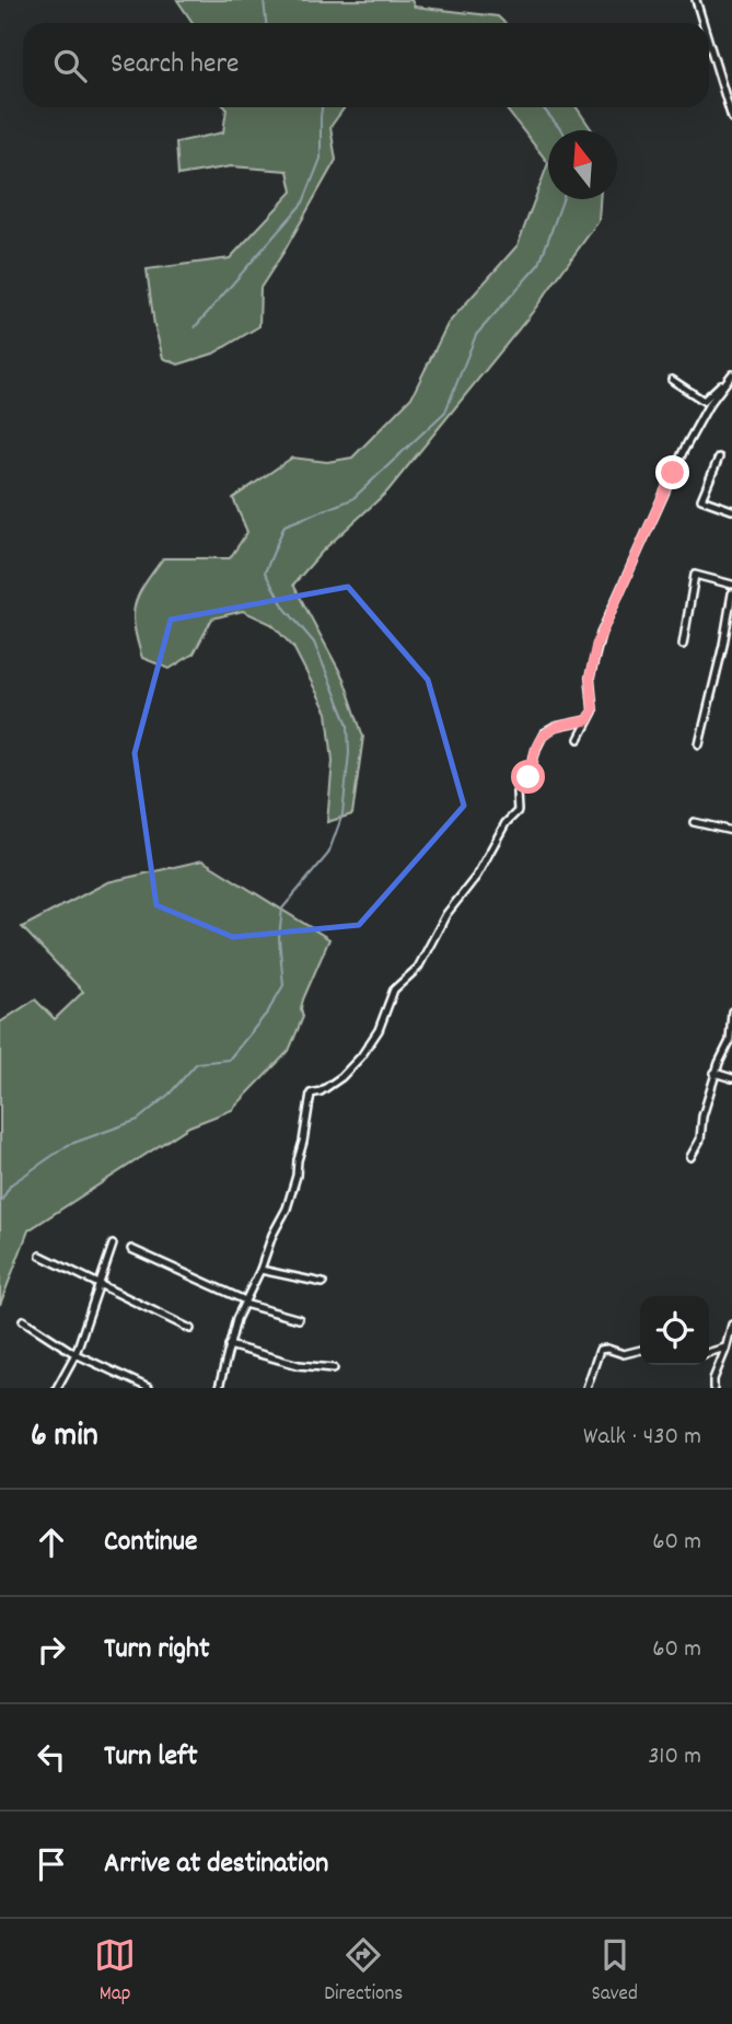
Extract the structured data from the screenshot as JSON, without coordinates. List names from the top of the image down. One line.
{"north":"top","page":{"search":"Search here","heading":["6 min","Walk · 430 m"],"list":[["Continue","60 m"],["Turn right","60 m"],["Turn left","310 m"],"Arrive at destination"],"nav":["Map","Directions","Saved"]}}
